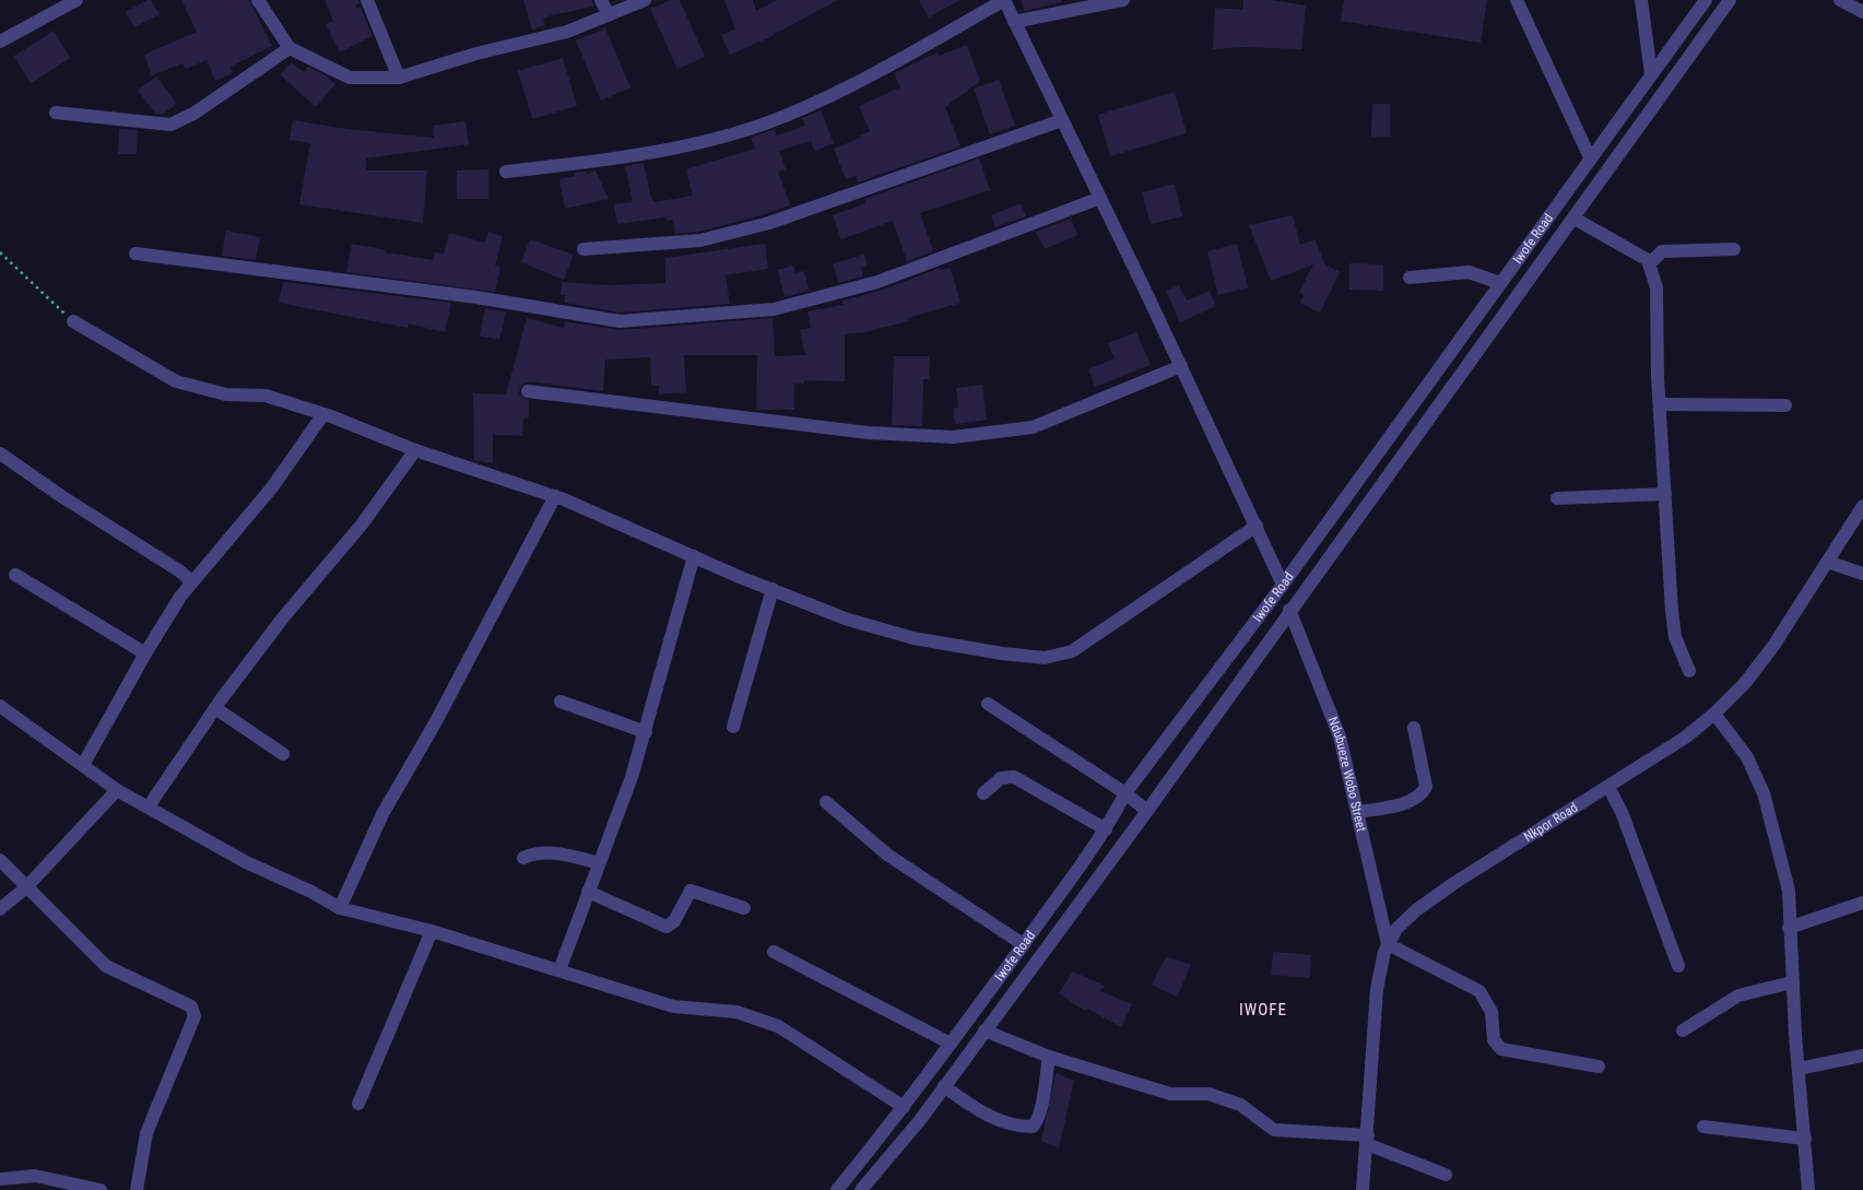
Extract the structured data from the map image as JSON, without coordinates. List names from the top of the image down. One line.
{"streets":{"street":["Iwofe Road","Ndubueze Wobo Street","Nkpor Road"]},"crossings":[["Iwofe Road","Ndubueze Wobo Street"],["Ndubueze Wobo Street","Nkpor Road"]],"districts":["IWOFE"]}
